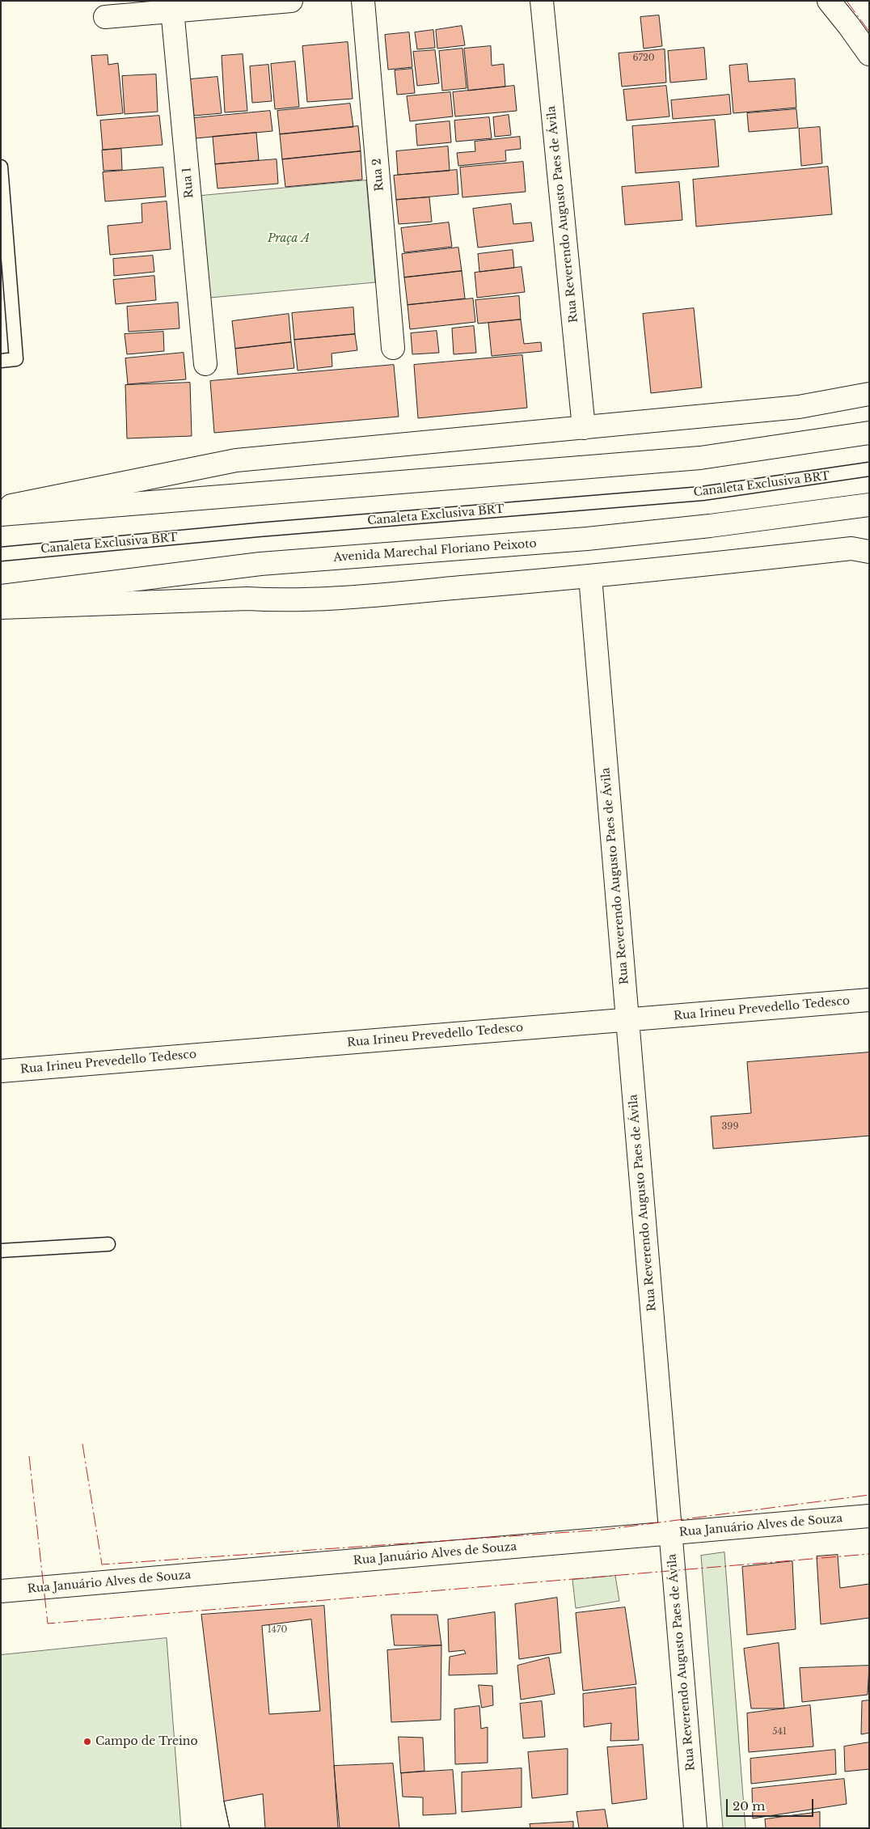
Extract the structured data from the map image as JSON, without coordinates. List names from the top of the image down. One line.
{"streets":{"street":["Rua 2","Rua 1","Rua Reverendo Augusto Paes de Ávila","Avenida Marechal Floriano Peixoto","Rua Irineu Prevedello Tedesco","Rua Januário Alves de Souza"],"lane":["Canaleta Exclusiva BRT"]},"crossings":[["Rua Reverendo Augusto Paes de Ávila","Rua Irineu Prevedello Tedesco"],["Rua Reverendo Augusto Paes de Ávila","Rua Januário Alves de Souza"]],"parks":["Praça A"],"places":["Campo de Treino"],"house_numbers":["6720","399","1470","541"],"scale_bar":"20 m"}
